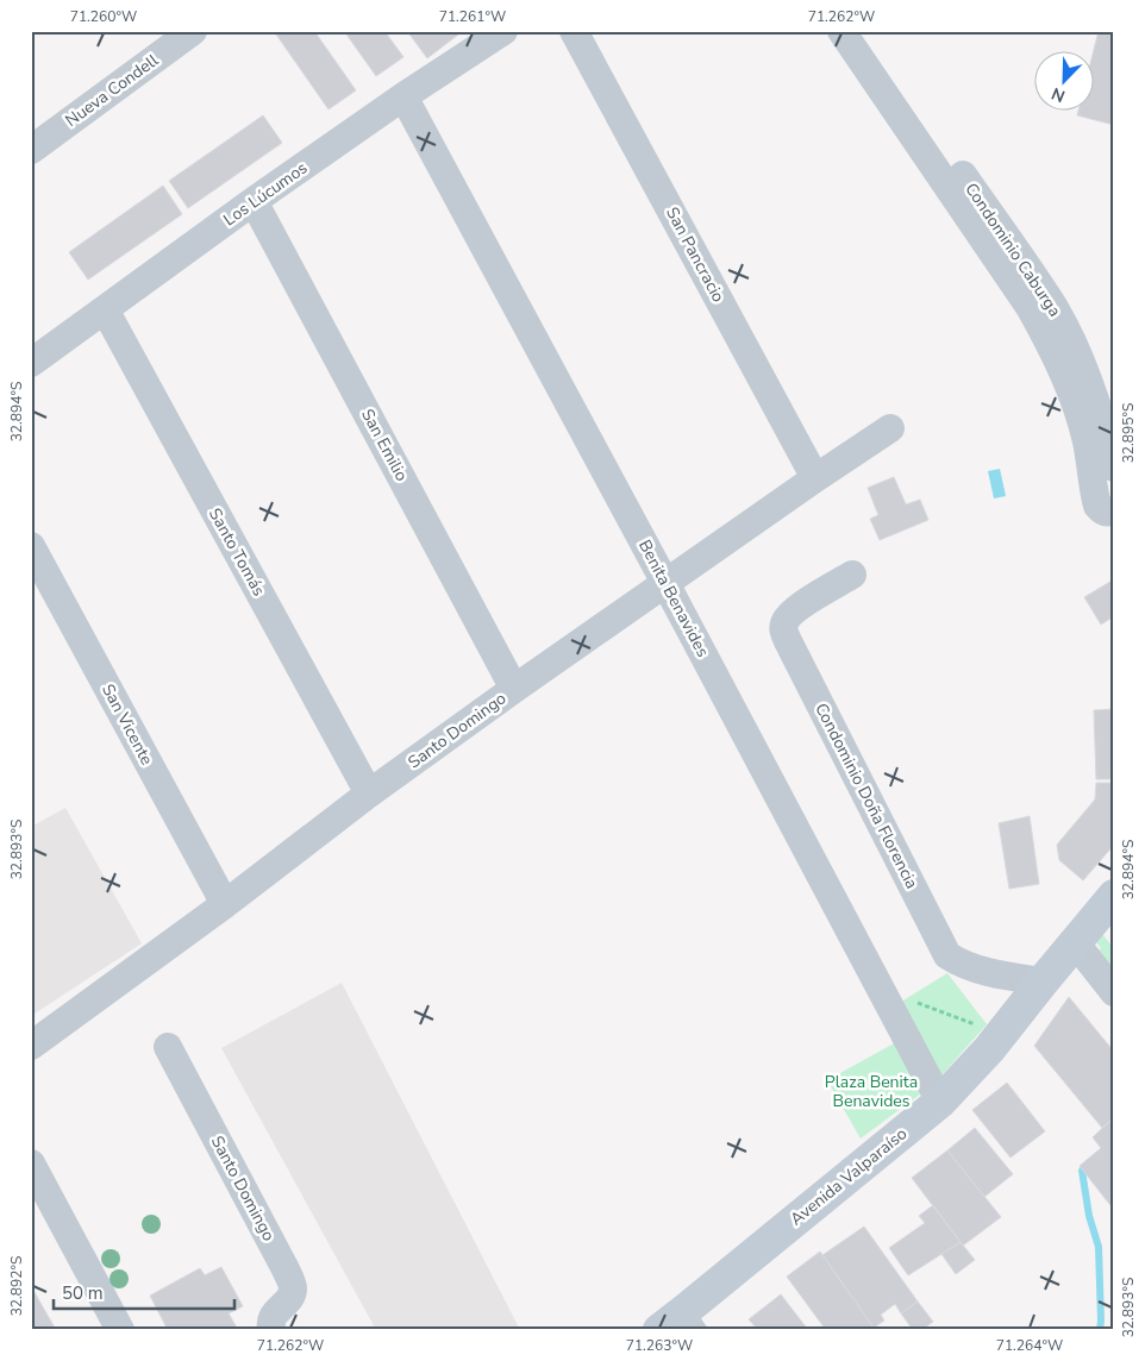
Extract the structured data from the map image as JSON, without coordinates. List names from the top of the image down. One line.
{"streets":{"main road":["Avenida Valparaíso"],"street":["Nueva Condell","Los Lúcumos","Condominio Caburga","San Pancracio","San Emilio","Santo Tomás","Benita Benavides","San Vicente","Santo Domingo","Condominio Doña Florencia"]},"crossings":[["Los Lúcumos","San Emilio"],["Los Lúcumos","Santo Tomás"],["Los Lúcumos","Benita Benavides"],["San Pancracio","Santo Domingo"],["San Emilio","Santo Domingo"],["Santo Tomás","Santo Domingo"],["Benita Benavides","Santo Domingo"],["Benita Benavides","Avenida Valparaíso"],["San Vicente","Santo Domingo"],["Condominio Doña Florencia","Avenida Valparaíso"]],"parks":["Plaza Benita Benavides"],"scale_bar":"50 m","north":"bottom left","coordinates":["71.260°W","71.261°W","71.262°W","32.894°S","32.895°S","32.893°S","32.892°S","71.263°W","71.264°W"]}
